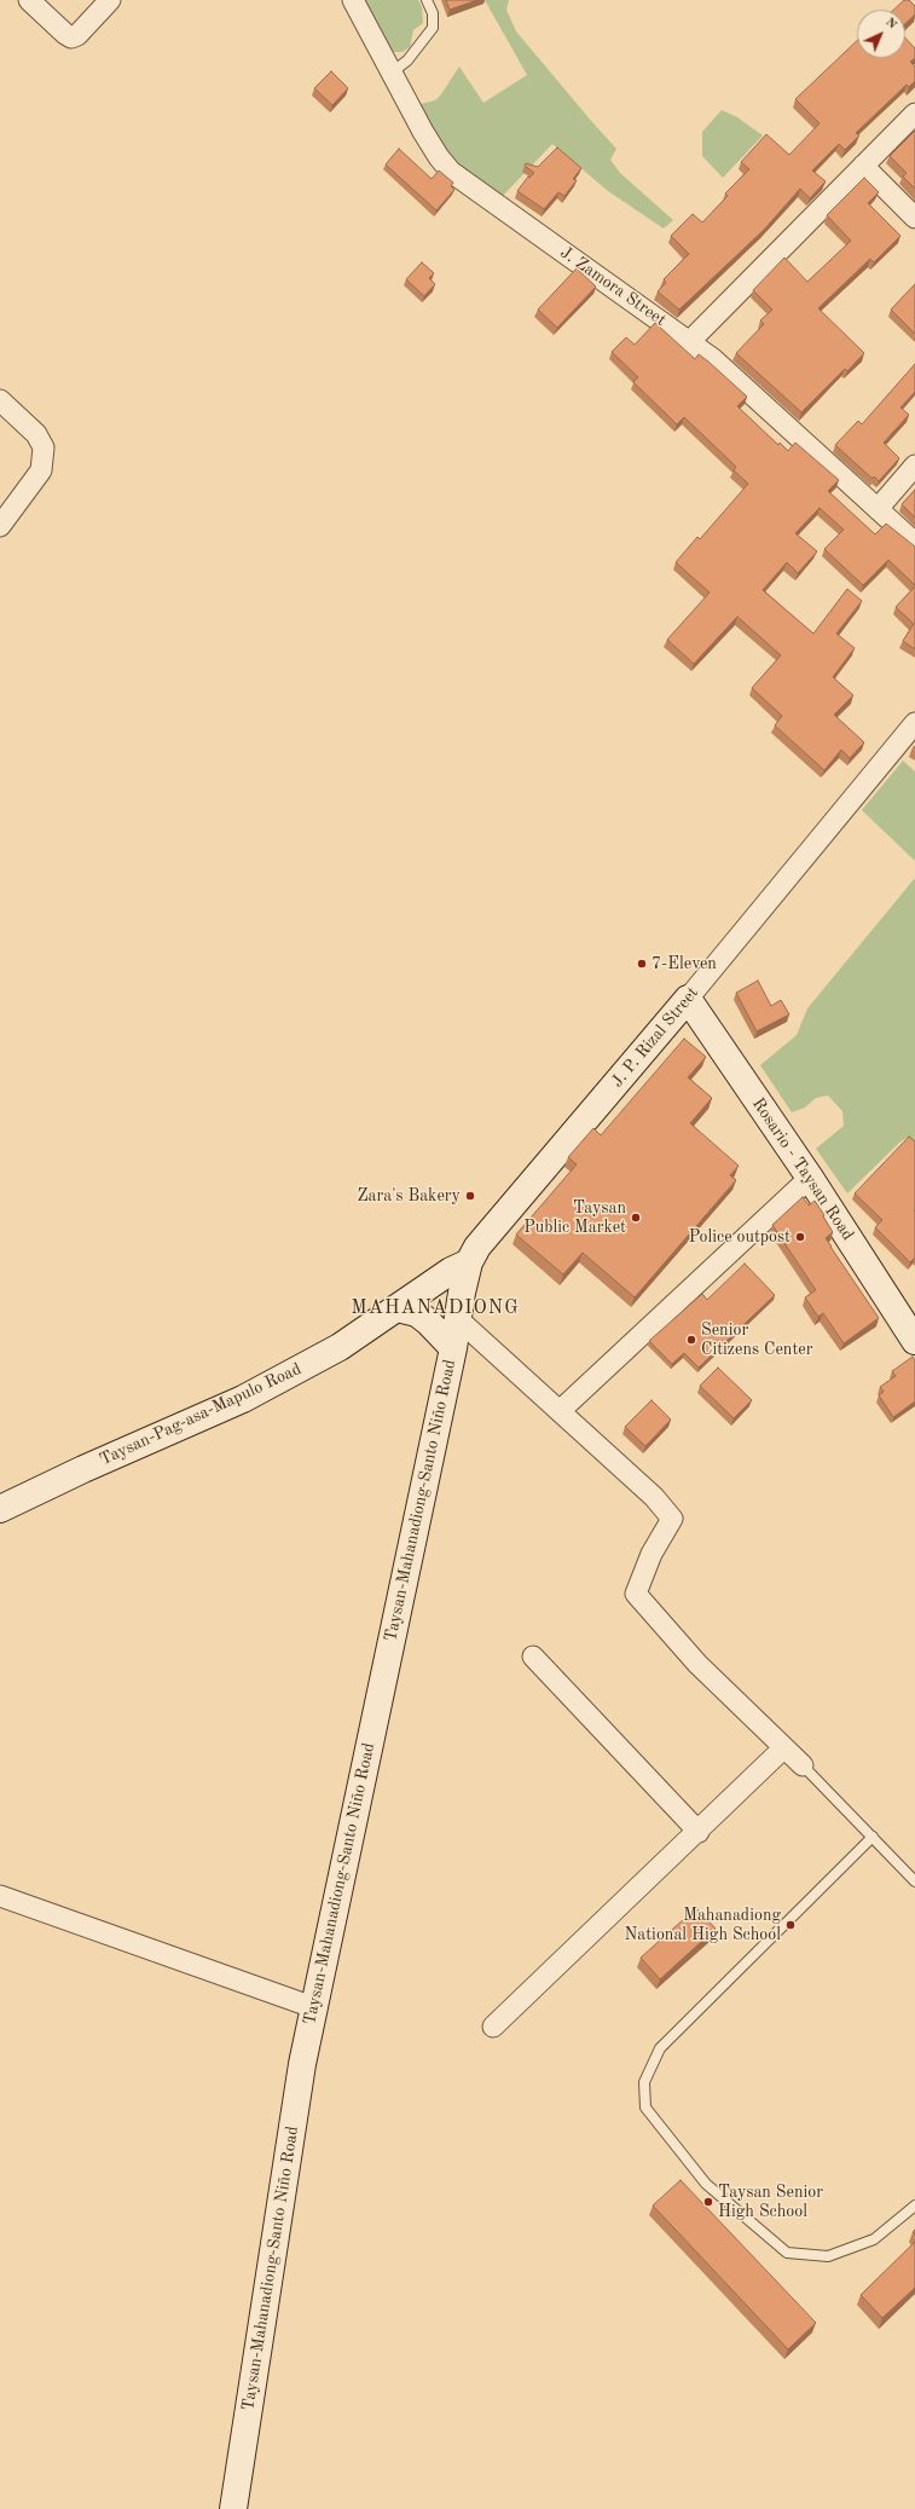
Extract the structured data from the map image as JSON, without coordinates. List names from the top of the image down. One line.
{"streets":{"main road":["J. P. Rizal Street","Rosario - Taysan Road","Taysan-Pag-asa-Mapulo Road","Taysan-Mahanadiong-Santo Niño Road"],"street":["J. Zamora Street"]},"crossings":[["J. P. Rizal Street","Rosario - Taysan Road"],["J. P. Rizal Street","Taysan-Pag-asa-Mapulo Road"],["J. P. Rizal Street","Taysan-Mahanadiong-Santo Niño Road"],["Taysan-Pag-asa-Mapulo Road","Taysan-Mahanadiong-Santo Niño Road"]],"districts":["MAHANADIONG"],"places":["7-Eleven","Zara's Bakery","Taysan Public Market","Police outpost","Senior Citizens Center","Mahanadiong National High School","Taysan Senior High School"],"north":"top right"}
